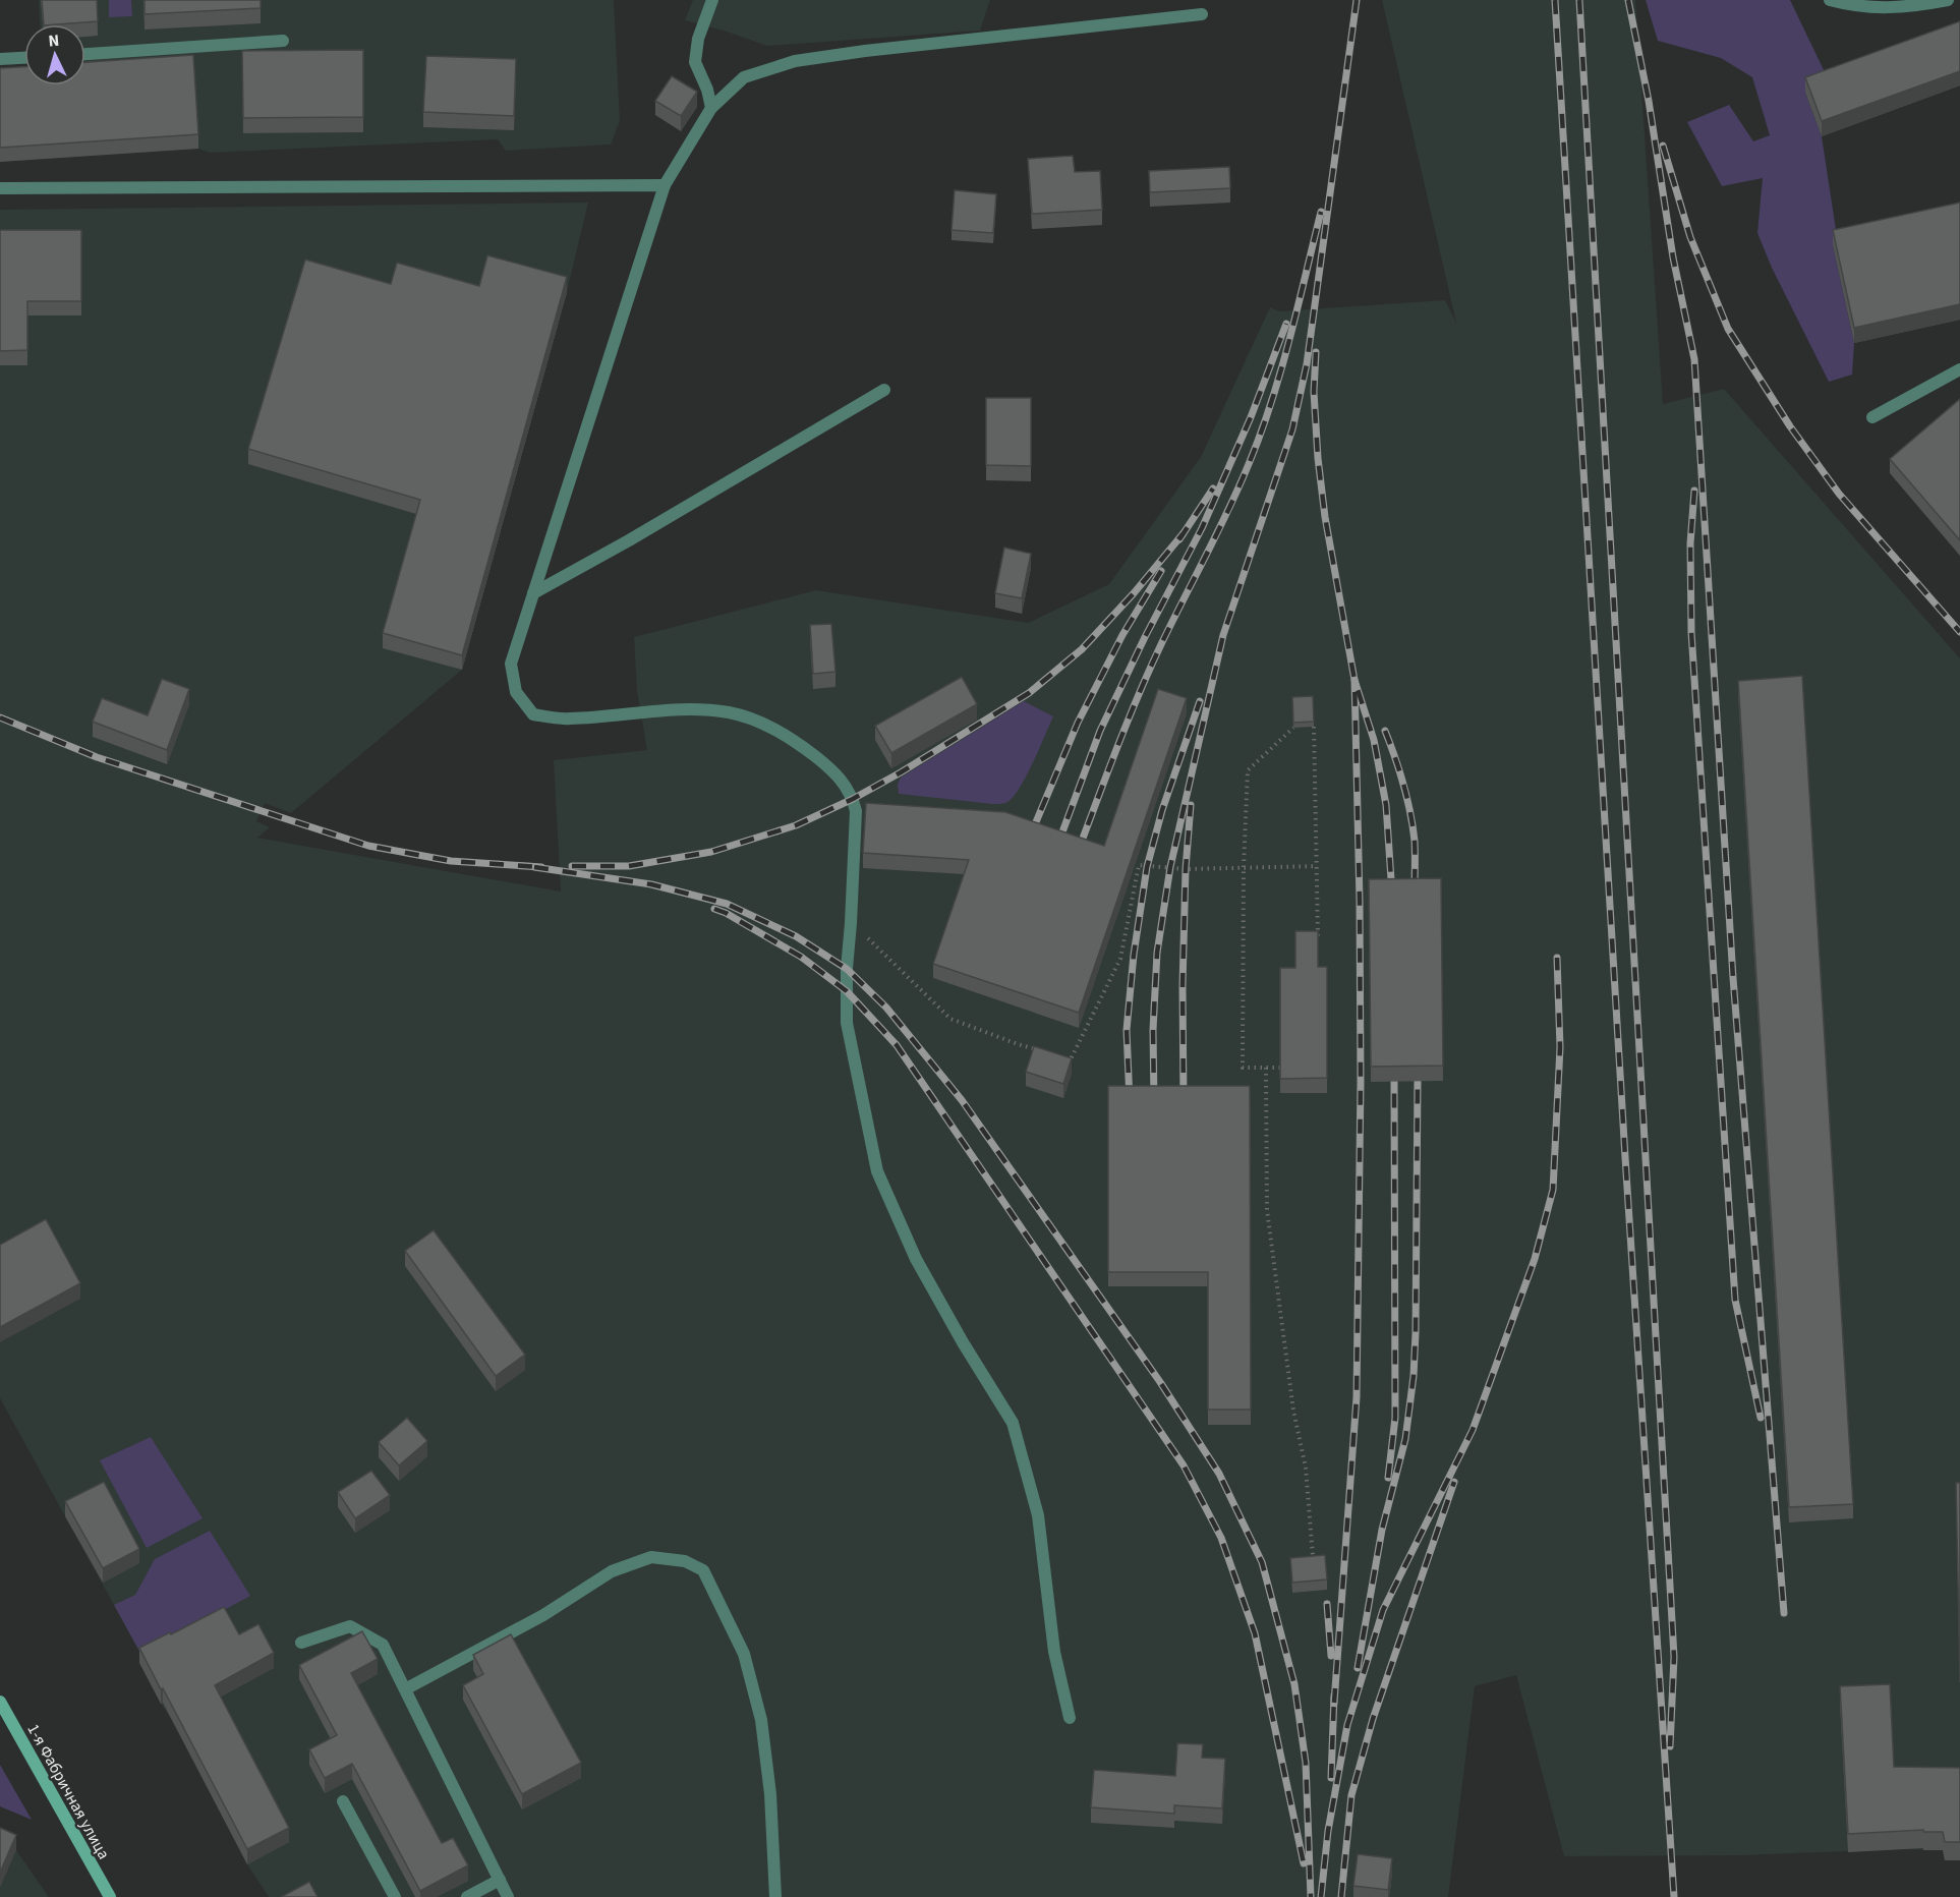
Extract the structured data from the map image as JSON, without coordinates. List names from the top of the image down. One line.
{"streets":{"main road":["1-я Фабричная улица"]},"north":"top"}
